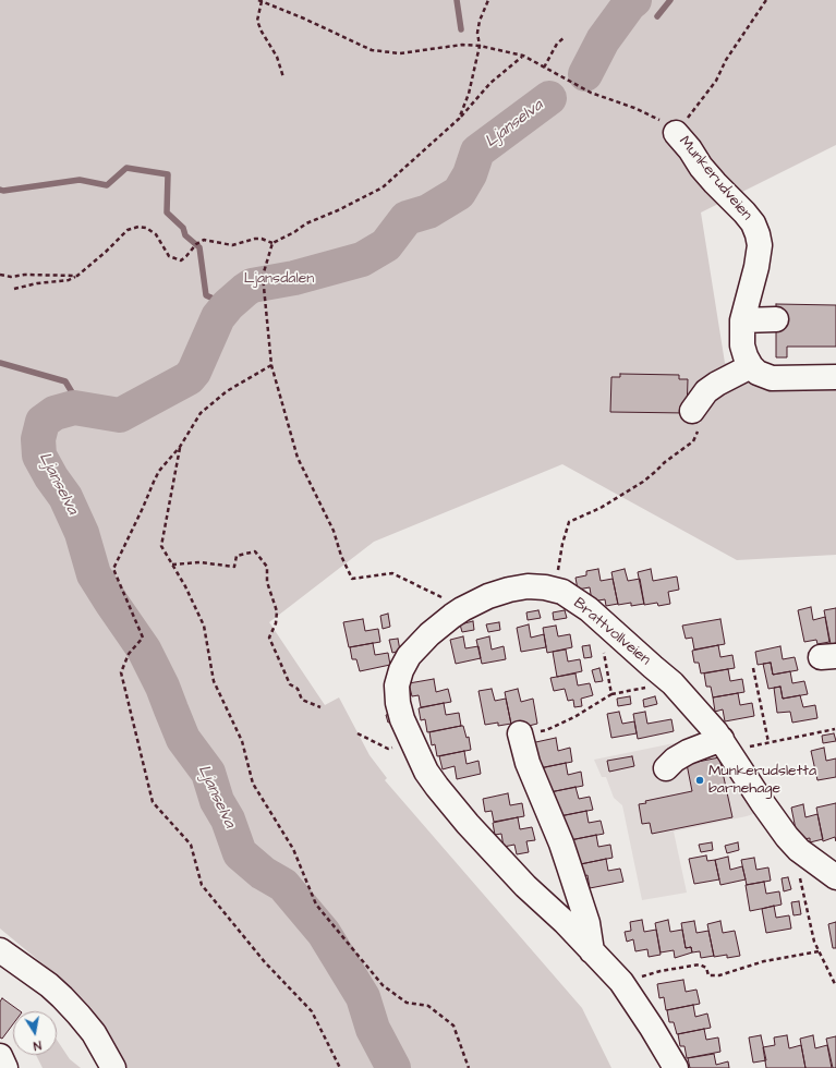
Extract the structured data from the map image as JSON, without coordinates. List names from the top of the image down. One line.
{"streets":{"street":["Munkerudveien","Brattvollveien"]},"water":["Ljanselva"],"parks":["Ljansdalen"],"places":["Munkerudsletta barnehage"],"north":"bottom"}
